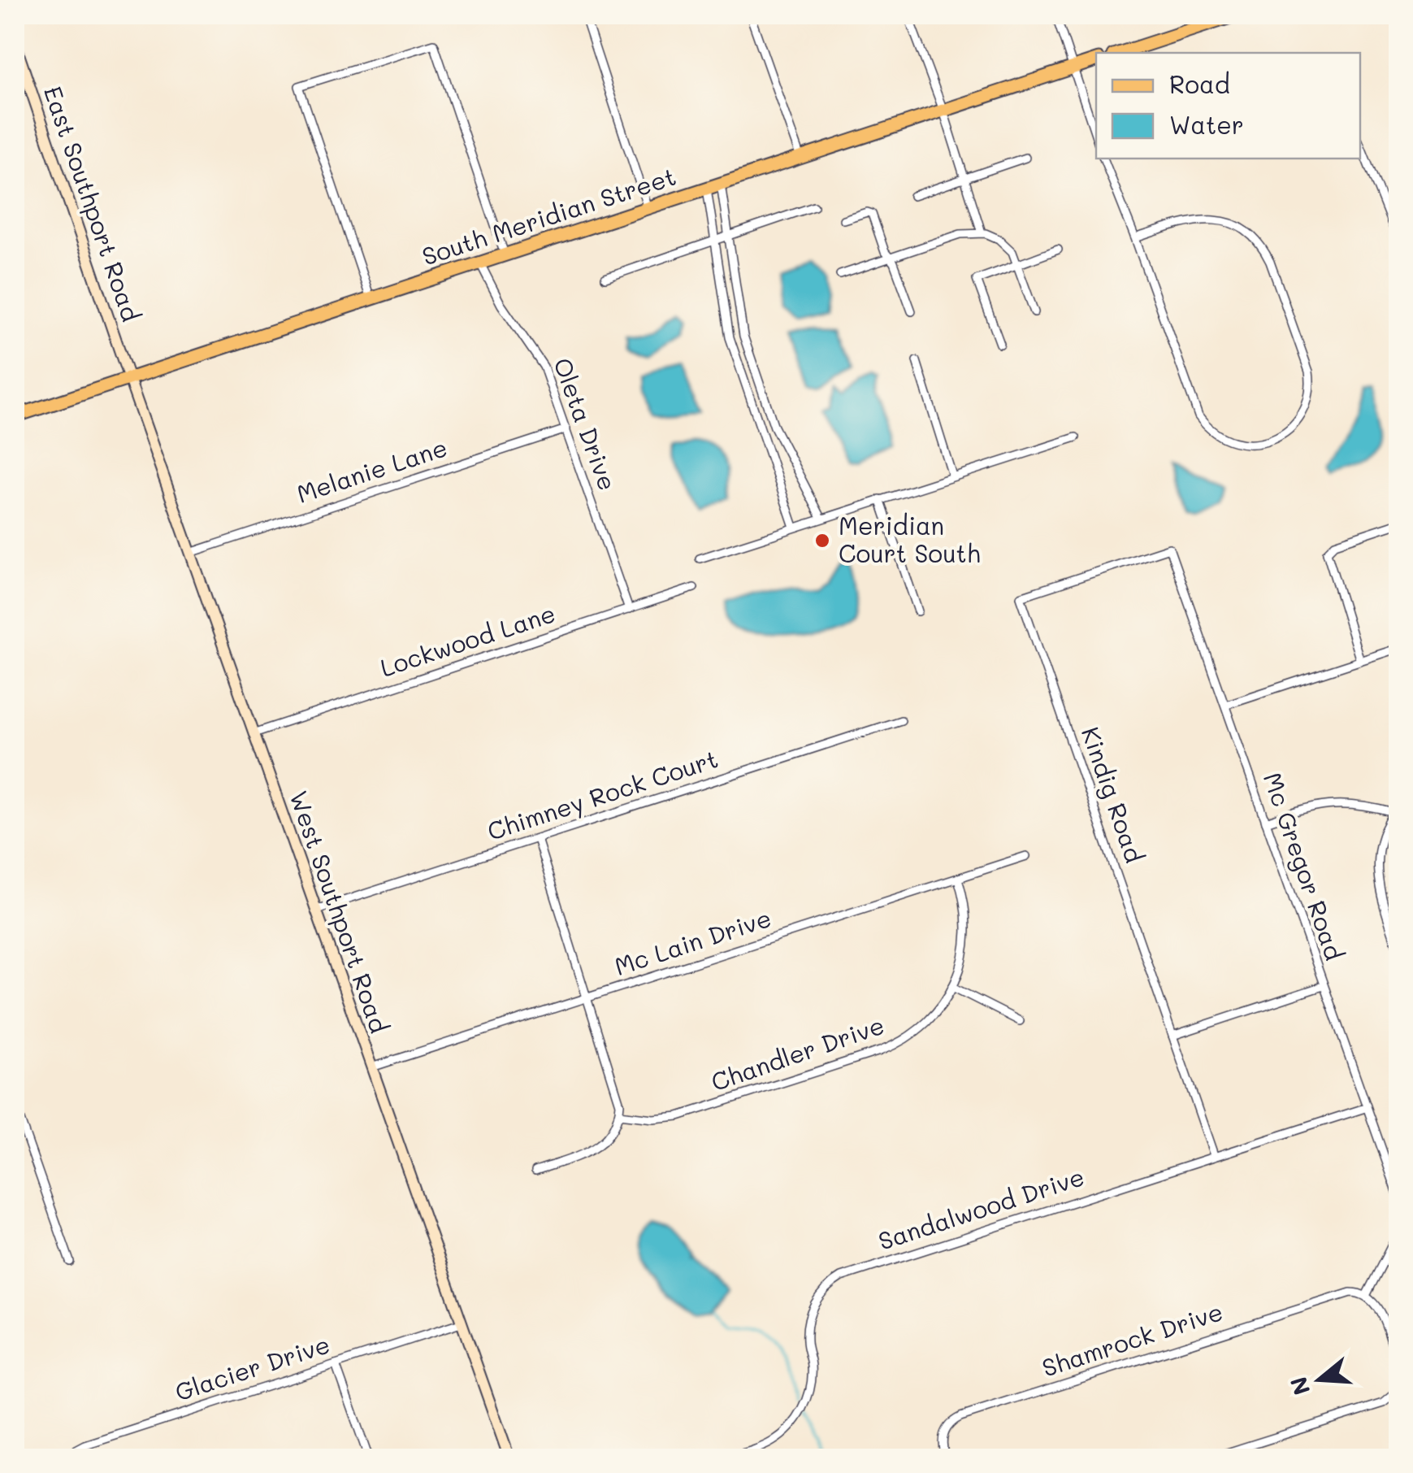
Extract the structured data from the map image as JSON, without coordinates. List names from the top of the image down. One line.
{"streets":{"main road":["East Southport Road","South Meridian Street","West Southport Road"],"street":["Oleta Drive","Melanie Lane","Lockwood Lane","Kindig Road","Chimney Rock Court","Mc Gregor Road","Mc Lain Drive","Chandler Drive","Sandalwood Drive","Shamrock Drive","Glacier Drive"]},"crossings":[["East Southport Road","South Meridian Street"],["East Southport Road","West Southport Road"],["South Meridian Street","Oleta Drive"],["South Meridian Street","West Southport Road"],["Oleta Drive","Melanie Lane"],["Oleta Drive","Lockwood Lane"],["Melanie Lane","West Southport Road"],["Lockwood Lane","West Southport Road"],["Kindig Road","Mc Gregor Road"],["Kindig Road","Sandalwood Drive"],["Chimney Rock Court","West Southport Road"],["Mc Gregor Road","Sandalwood Drive"],["West Southport Road","Mc Lain Drive"],["West Southport Road","Glacier Drive"],["Mc Lain Drive","Chandler Drive"]],"places":["Meridian Court South"],"legend":["Road","Water"],"north":"left"}
